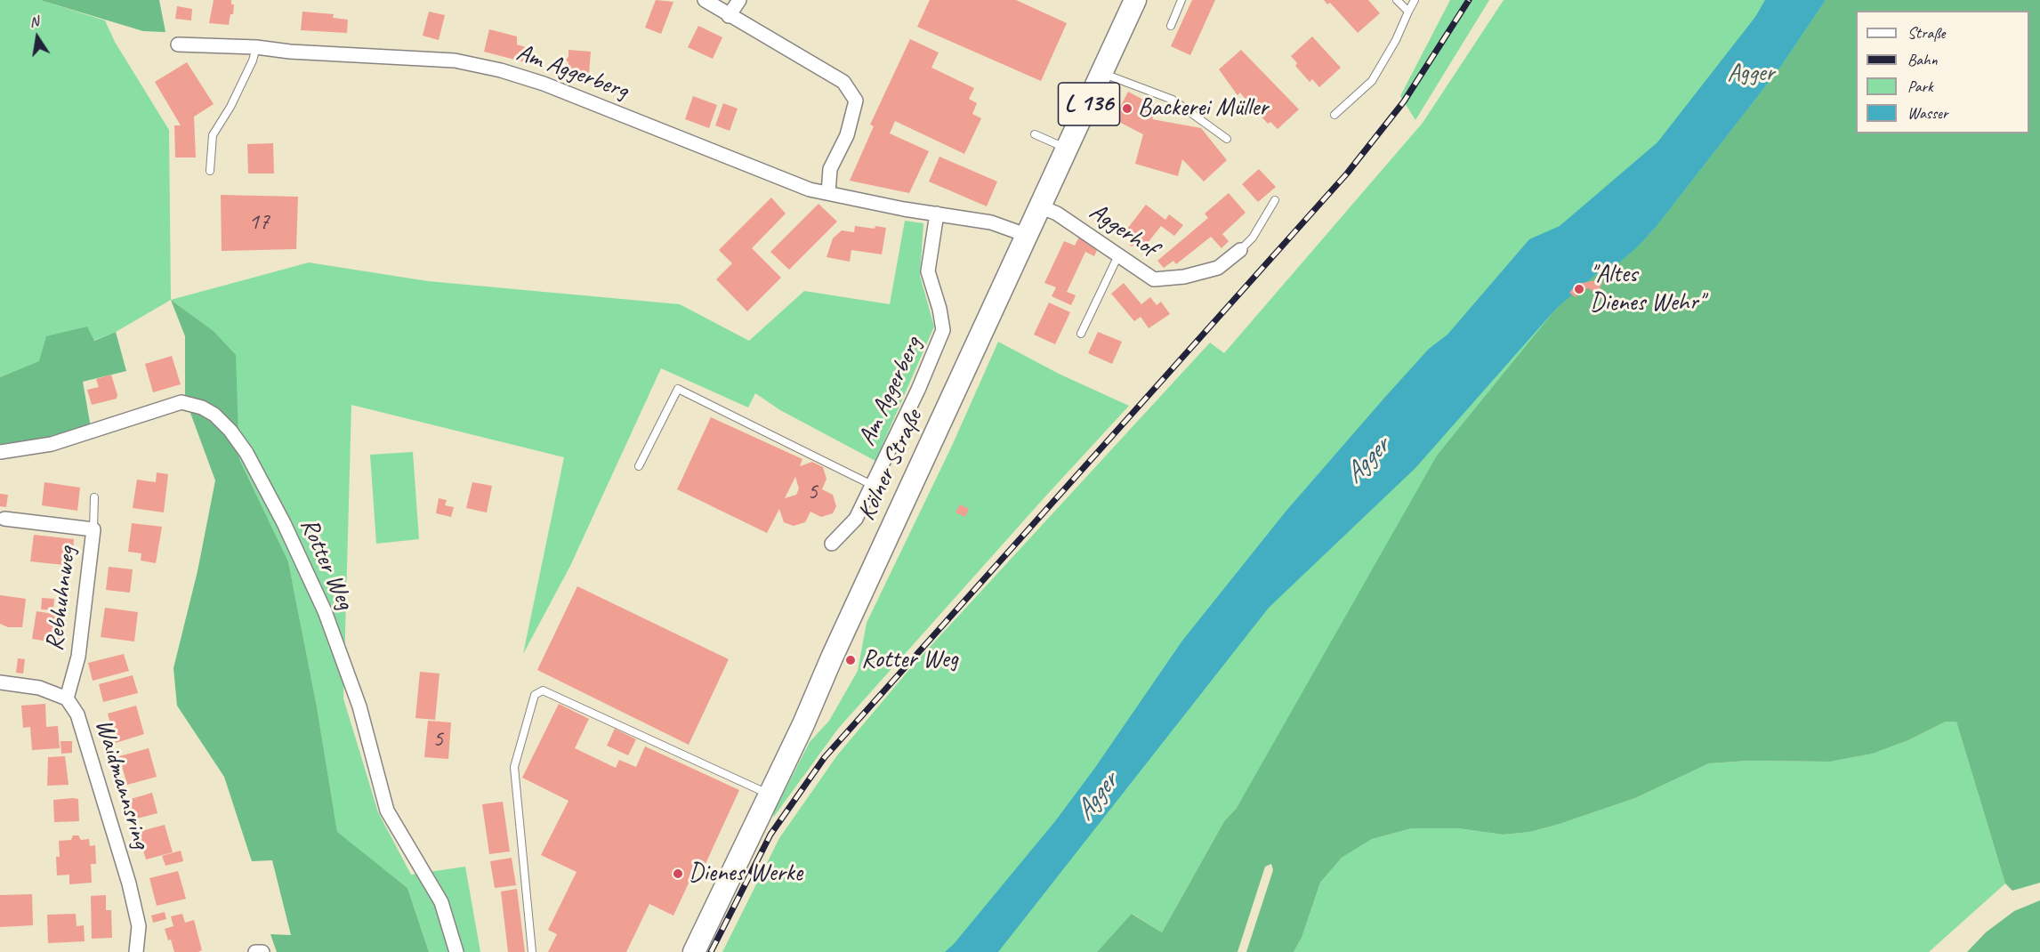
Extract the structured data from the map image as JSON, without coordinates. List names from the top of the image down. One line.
{"streets":{"main road":["L 136","Kölner Straße"],"street":["Am Aggerberg","Aggerhof","Rotter Weg","Rebhuhnweg","Waidmannsring"]},"crossings":[["Am Aggerberg","Kölner Straße"],["Aggerhof","Kölner Straße"],["Rebhuhnweg","Waidmannsring"]],"water":["Agger"],"parks":["Agger"],"places":["Backerei Müller","\"Altes Dienes Wehr\"","Rotter Weg","Dienes Werke"],"house_numbers":["17","5","5"],"legend":["Straße","Bahn","Park","Wasser"],"north":"top"}
